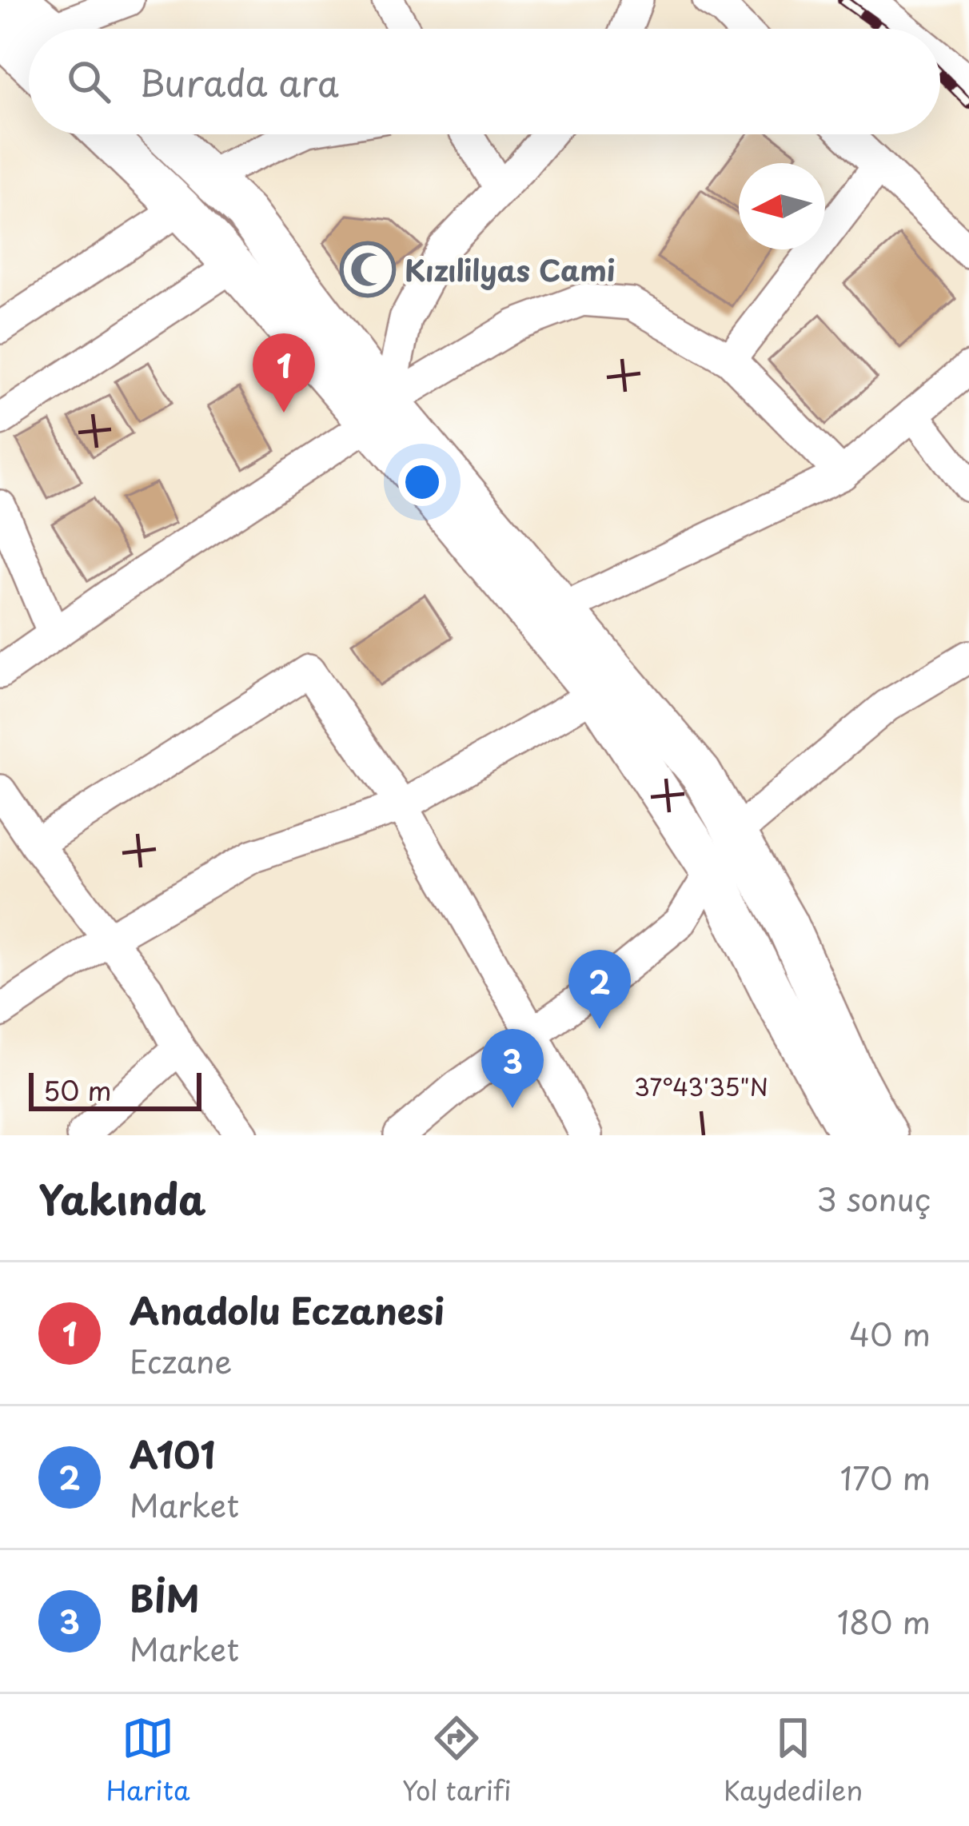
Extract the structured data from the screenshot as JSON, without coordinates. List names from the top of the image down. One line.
{"places":{"mosque":["Kızılilyas Cami"]},"scale_bar":"50 m","north":"left","page":{"search":"Burada ara","pins":["1","2","3"],"scale":"50 m","heading":["Yakında","3 sonuç"],"list":[{"mark":"1","name":"Anadolu Eczanesi","note":"Eczane","value":"40 m"},{"mark":"2","name":"A101","note":"Market","value":"170 m"},{"mark":"3","name":"BİM","note":"Market","value":"180 m"}],"nav":["Harita","Yol tarifi","Kaydedilen"]},"coordinates":["37°43'35\"N"]}
